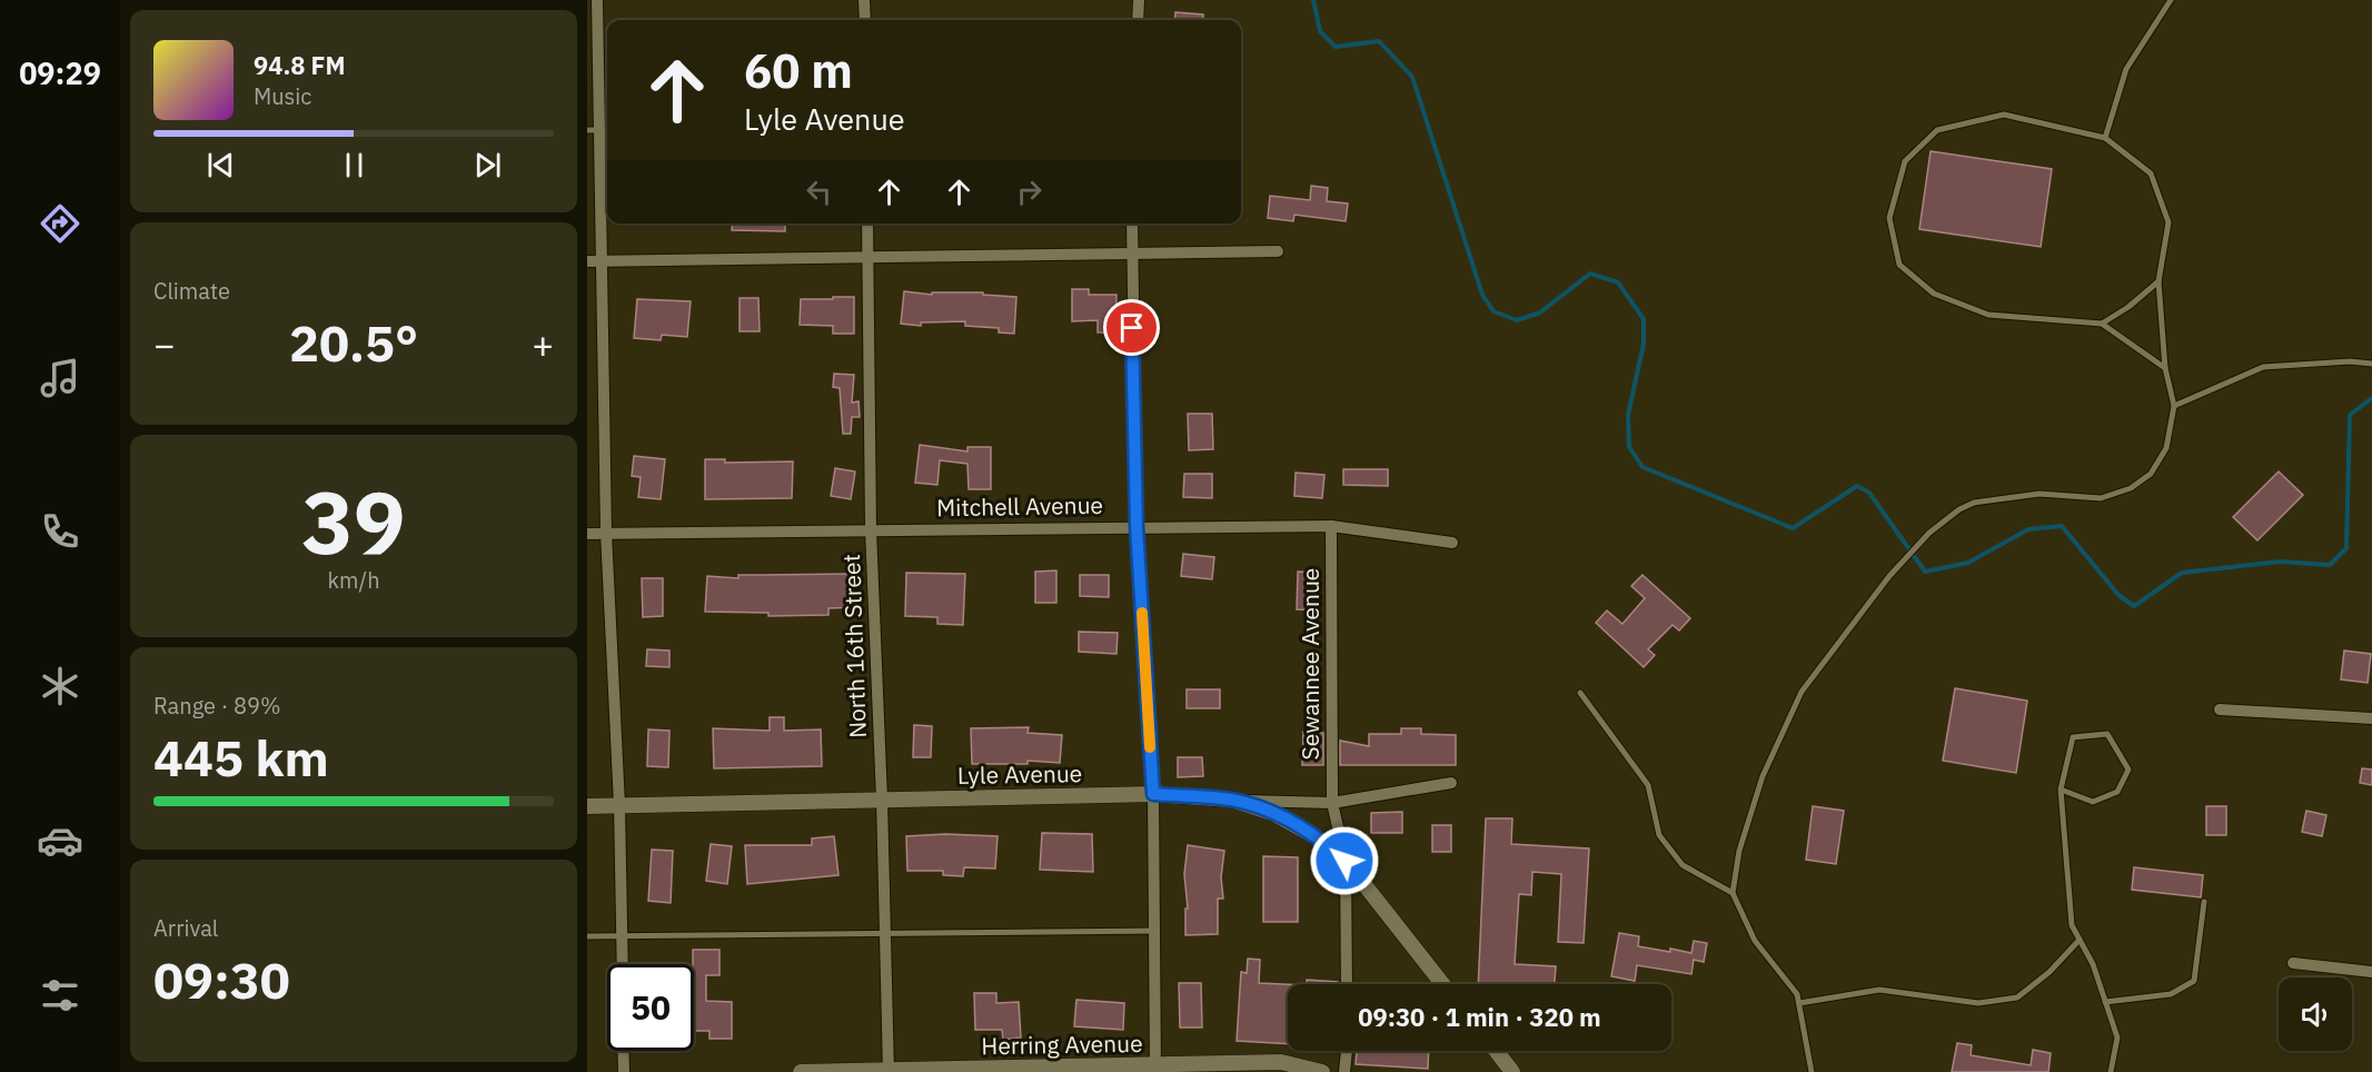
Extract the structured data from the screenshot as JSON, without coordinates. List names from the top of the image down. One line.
{"streets":{"main road":["Lyle Avenue","Herring Avenue"],"street":["Mitchell Avenue","North 16th Street","Sewannee Avenue"]},"crossings":[["Mitchell Avenue","North 16th Street"],["Mitchell Avenue","Sewannee Avenue"],["North 16th Street","Lyle Avenue"],["North 16th Street","Herring Avenue"],["Sewannee Avenue","Lyle Avenue"]],"page":{"tabs":"09:29","turn":["60 m","Lyle Avenue"],"song":["94.8 FM","Music"],"tile":["Climate",["39","km/h"],["Range · 89%","445 km"],["Arrival","09:30"]],"heat":["−","20.5°","+"],"limit":"50","trip":"09:30 · 1 min · 320 m"}}
